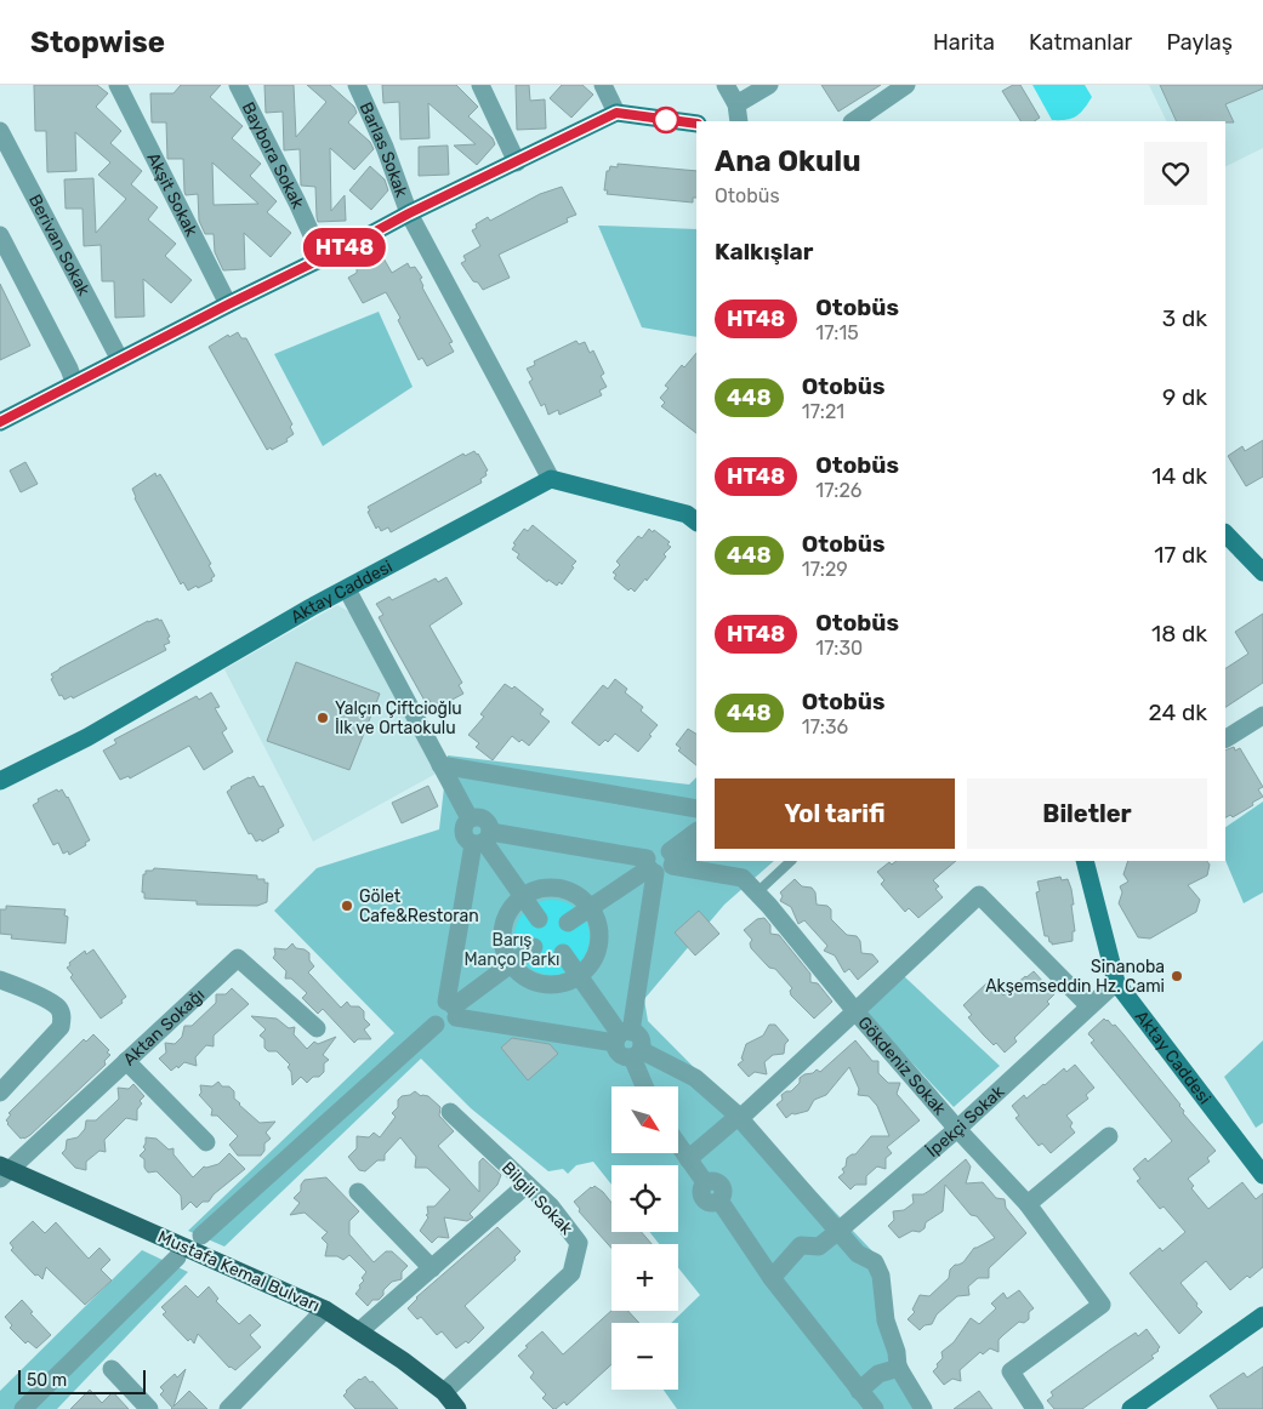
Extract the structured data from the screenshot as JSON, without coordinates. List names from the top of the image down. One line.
{"streets":{"main road":["Aktay Caddesi","Mustafa Kemal Bulvarı"],"street":["Barlas Sokak","Baybora Sokak","Akşit Sokak","Berivan Sokak","Aktan Sokağı","Gökdeniz Sokak","İpekçi Sokak","Bilgili Sokak"]},"crossings":[["Barlas Sokak","Aktay Caddesi"],["Aktay Caddesi","İpekçi Sokak"],["Aktan Sokağı","Mustafa Kemal Bulvarı"],["Gökdeniz Sokak","İpekçi Sokak"],["Bilgili Sokak","Mustafa Kemal Bulvarı"]],"parks":["Barış Manço Parkı"],"places":["Yalçın Çiftcioğlu İlk ve Ortaokulu","Gölet Cafe&Restoran","Sinanoba Akşemseddin Hz. Cami"],"lines":["bus line HT48"],"scale_bar":"50 m","north":"bottom right","page":{"header":"Stopwise","nav":["Harita","Katmanlar","Paylaş"],"on_map":"HT48","heading":[["Ana Okulu","Otobüs"],"Kalkışlar"],"list":[{"mark":"HT48","name":"Otobüs","note":"17:15","value":"3 dk"},{"mark":"448","name":"Otobüs","note":"17:21","value":"9 dk"},{"mark":"HT48","name":"Otobüs","note":"17:26","value":"14 dk"},{"mark":"448","name":"Otobüs","note":"17:29","value":"17 dk"},{"mark":"HT48","name":"Otobüs","note":"17:30","value":"18 dk"},{"mark":"448","name":"Otobüs","note":"17:36","value":"24 dk"}],"buttons":["Yol tarifi","Biletler"],"map_buttons":["+","−"],"scale":"50 m"}}
